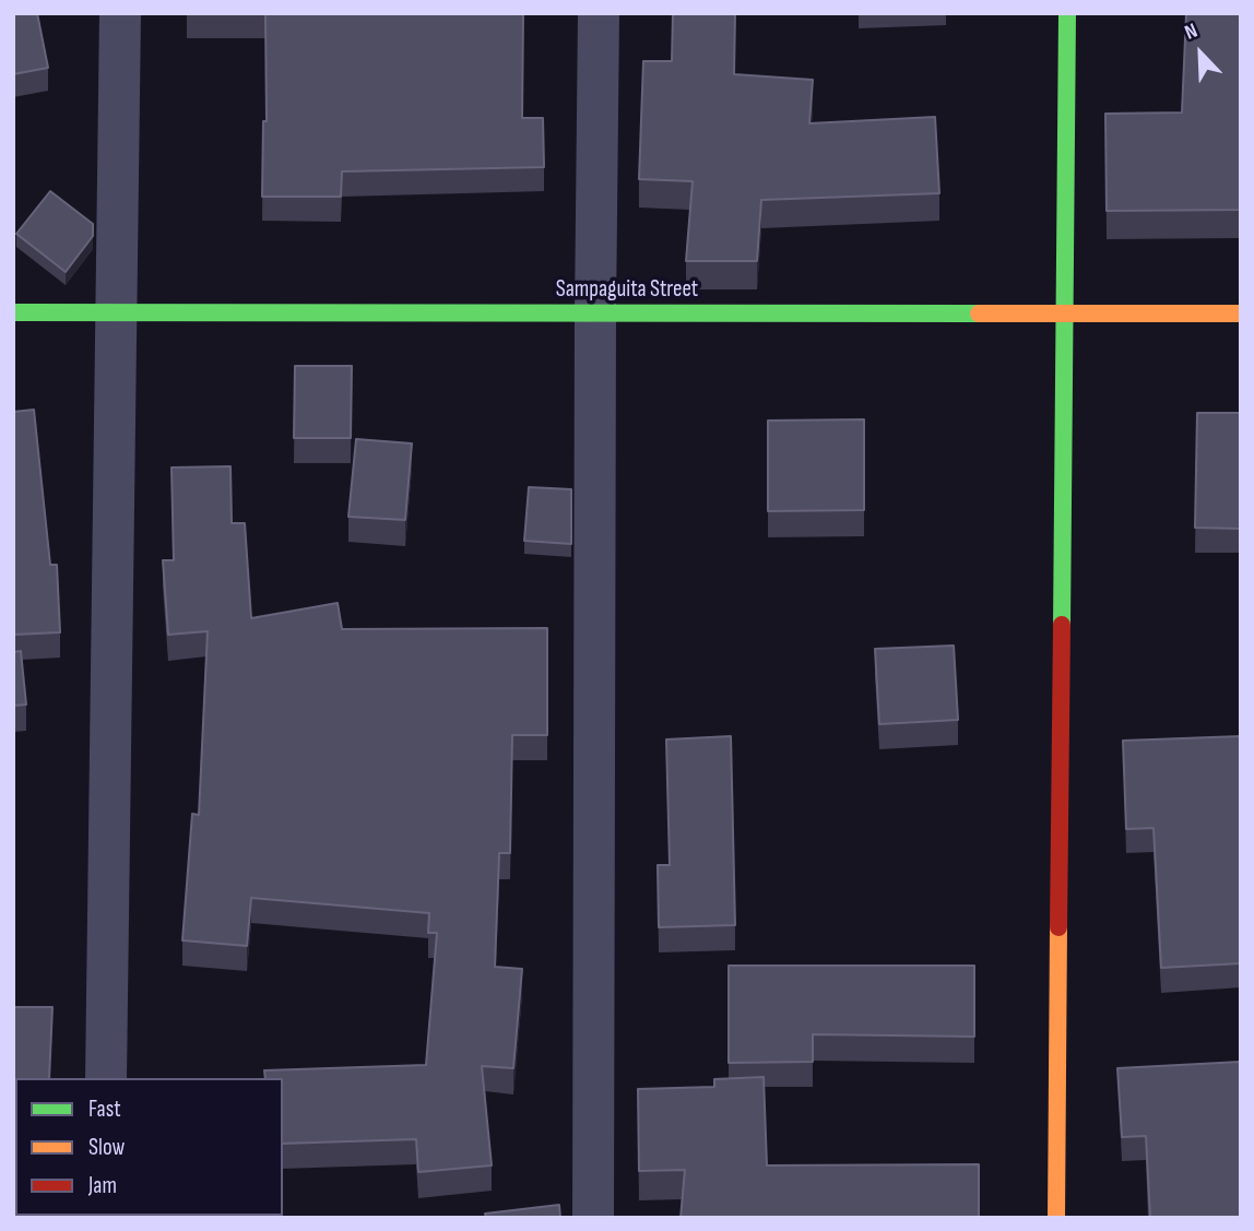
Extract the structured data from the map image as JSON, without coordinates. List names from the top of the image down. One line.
{"streets":{"street":["Sampaguita Street"]},"legend":["Fast","Slow","Jam"],"north":"top left"}
